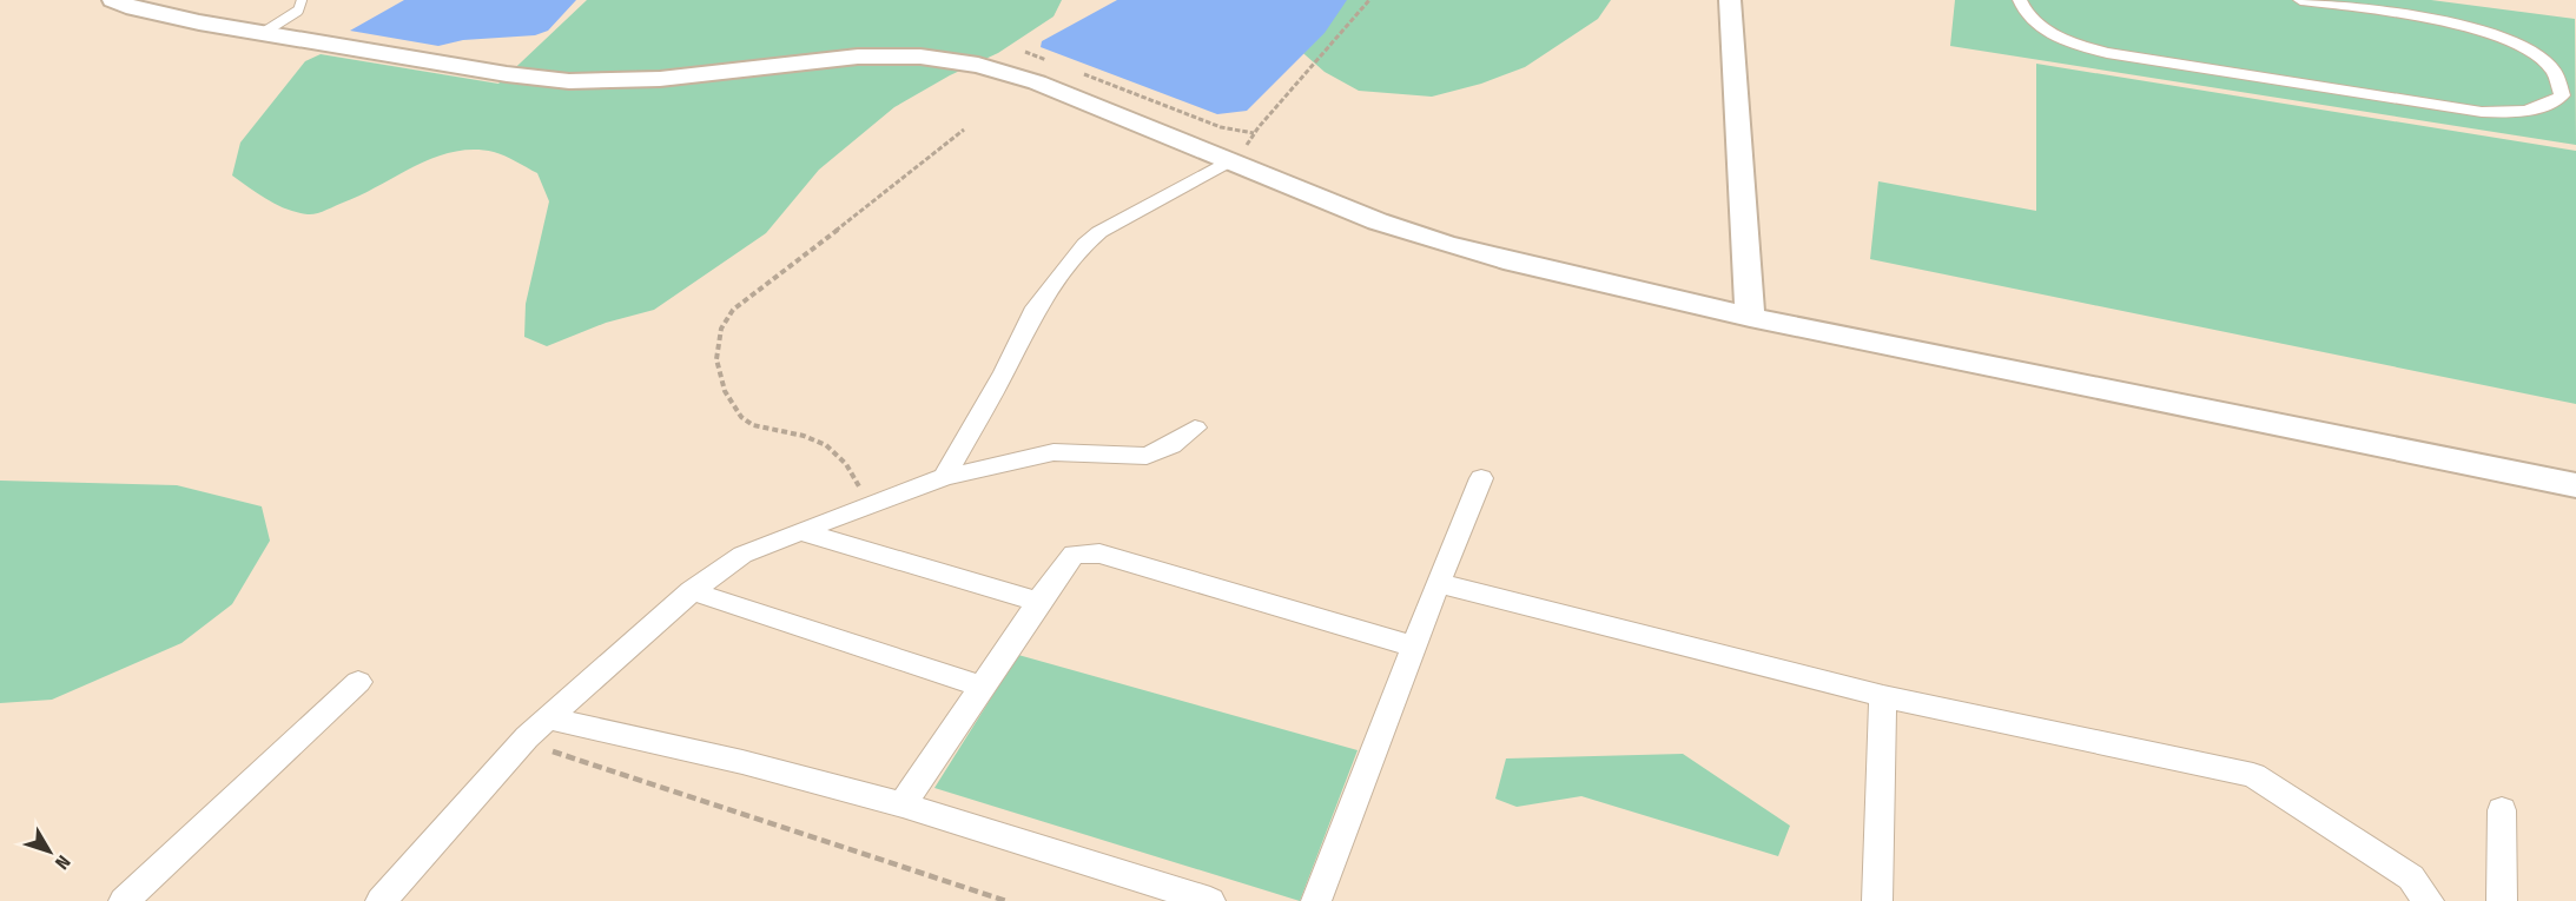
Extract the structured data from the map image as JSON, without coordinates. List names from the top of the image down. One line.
{"north":"bottom right"}
